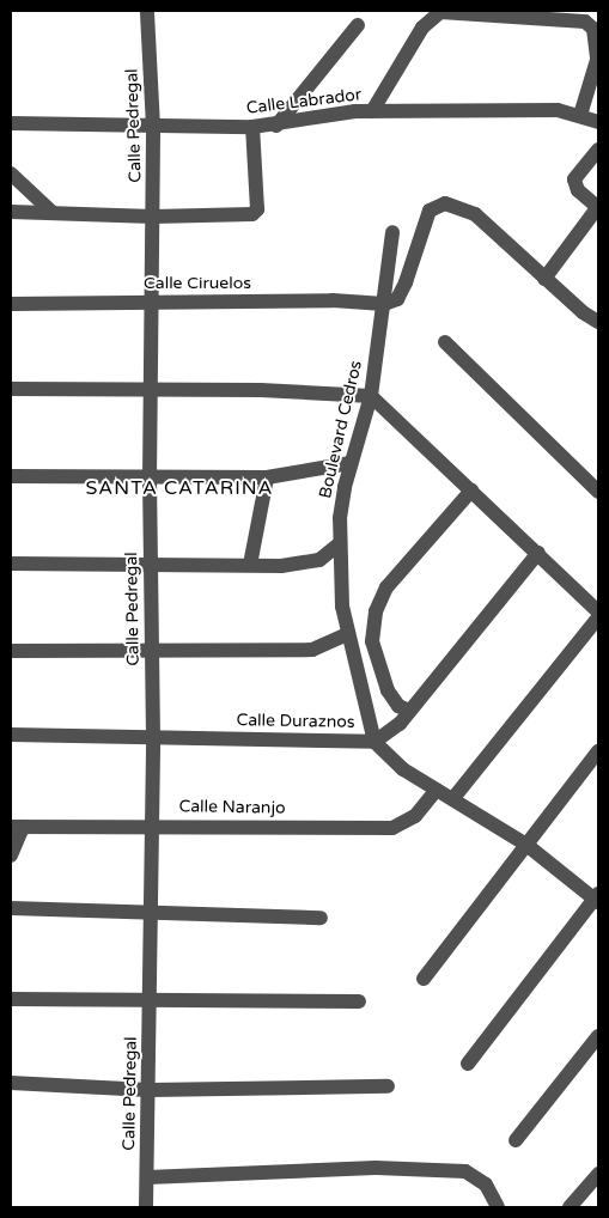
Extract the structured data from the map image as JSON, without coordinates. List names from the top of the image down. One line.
{"streets":{"street":["Calle Labrador","Calle Pedregal","Calle Ciruelos","Boulevard Cedros","Calle Duraznos","Calle Naranjo"]},"crossings":[["Calle Labrador","Calle Pedregal"],["Calle Pedregal","Calle Ciruelos"],["Calle Pedregal","Calle Duraznos"],["Calle Pedregal","Calle Naranjo"],["Calle Ciruelos","Boulevard Cedros"],["Boulevard Cedros","Calle Duraznos"],["Calle Duraznos","Calle Naranjo"]],"districts":["SANTA CATARINA"]}
